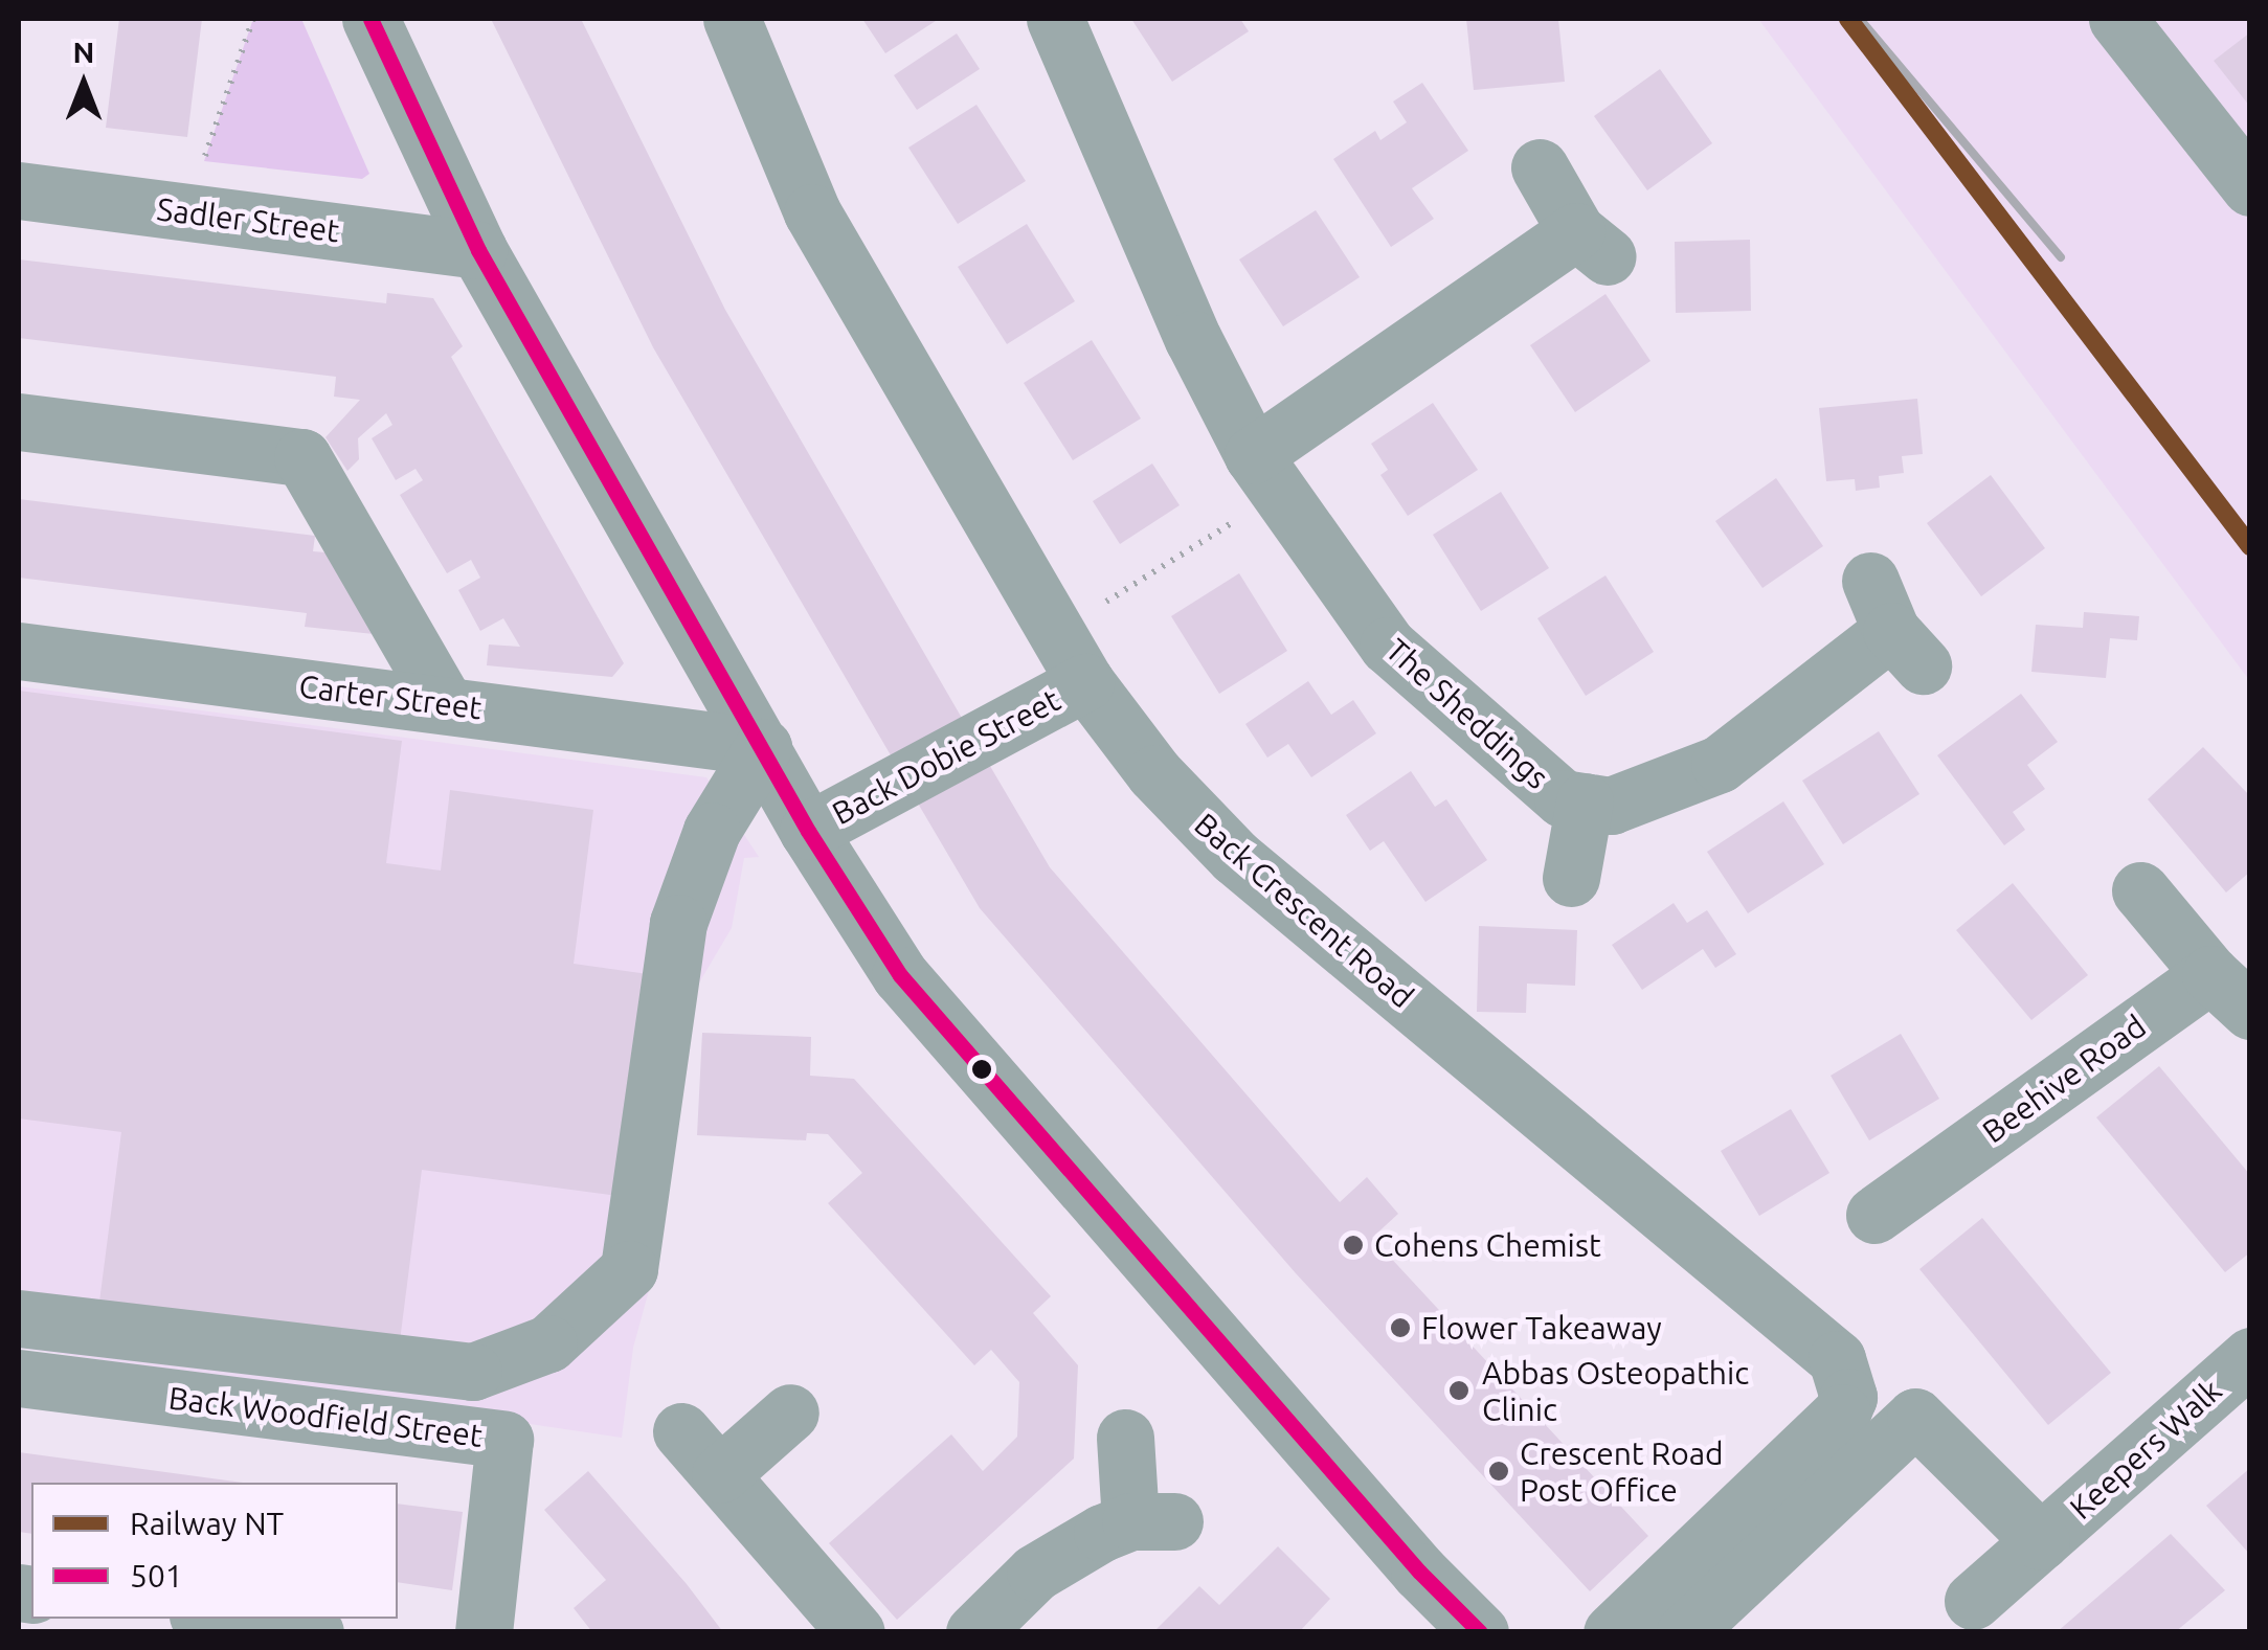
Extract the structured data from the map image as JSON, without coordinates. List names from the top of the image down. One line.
{"streets":{"street":["Sadler Street","Carter Street","The Sheddings","Back Dobie Street","Back Crescent Road","Beehive Road","Back Woodfield Street","Keepers Walk"]},"crossings":[["Back Dobie Street","Back Crescent Road"]],"places":["Cohens Chemist","Flower Takeaway","Abbas Osteopathic Clinic","Crescent Road Post Office"],"lines":["rail line NT","transit line 501"],"legend":["Railway NT","501"],"north":"top"}
